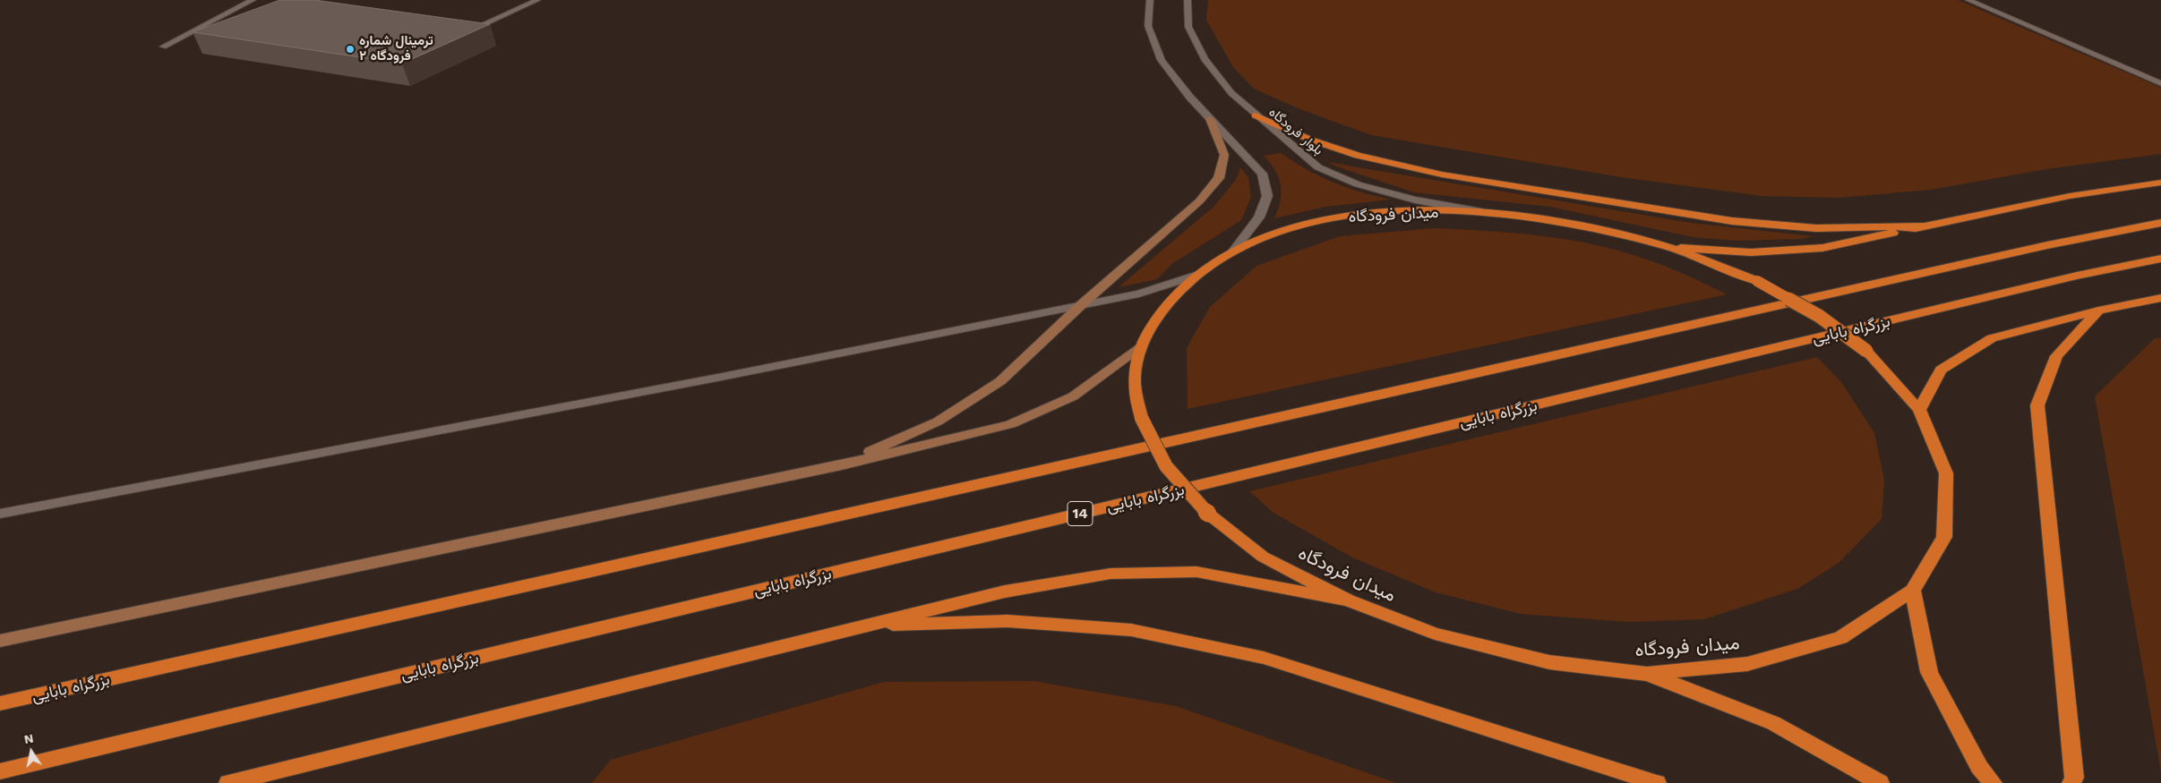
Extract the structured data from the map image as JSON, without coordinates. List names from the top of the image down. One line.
{"streets":{"highway":["میدان فرودگاه","بزرگراه بابایی","14"],"street":["بلوار فرودگاه"]},"crossings":[["بلوار فرودگاه","میدان فرودگاه"]],"places":["ترمينال شماره ۲ فرودگاه"],"north":"top"}
